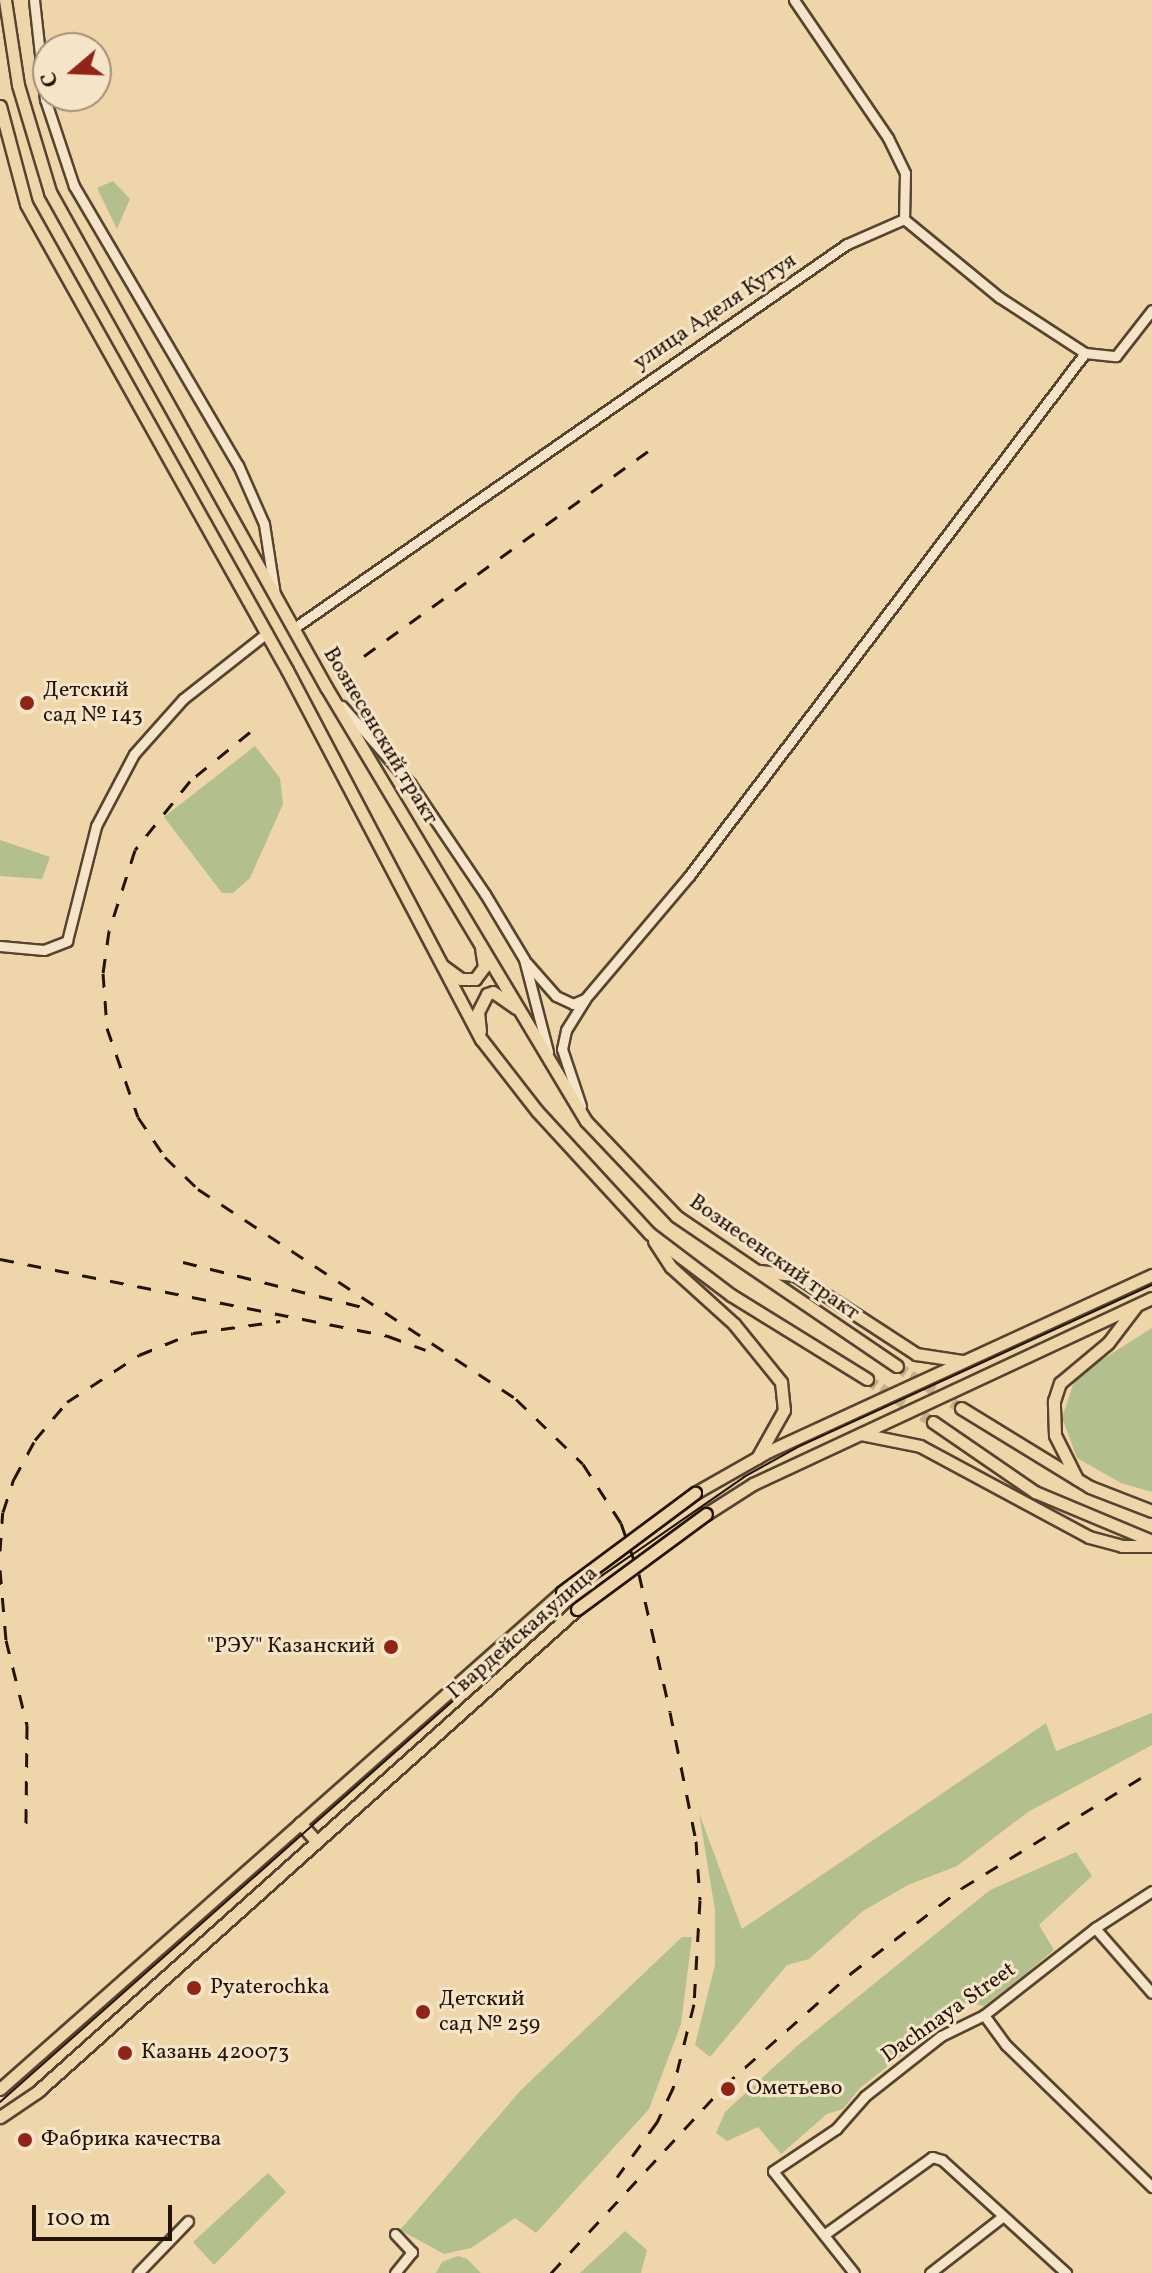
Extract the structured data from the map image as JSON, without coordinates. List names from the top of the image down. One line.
{"streets":{"main road":["Вознесенский тракт","Гвардейская улица"],"street":["улица Аделя Кутуя","Dachnaya Street"]},"crossings":[["улица Аделя Кутуя","Вознесенский тракт"]],"places":["Детский сад № 143","\"РЭУ\" Казанский","Pyaterochka","Детский сад № 259","Казань 420073","Ометьево","Фабрика качества"],"scale_bar":"100 m","north":"left"}
